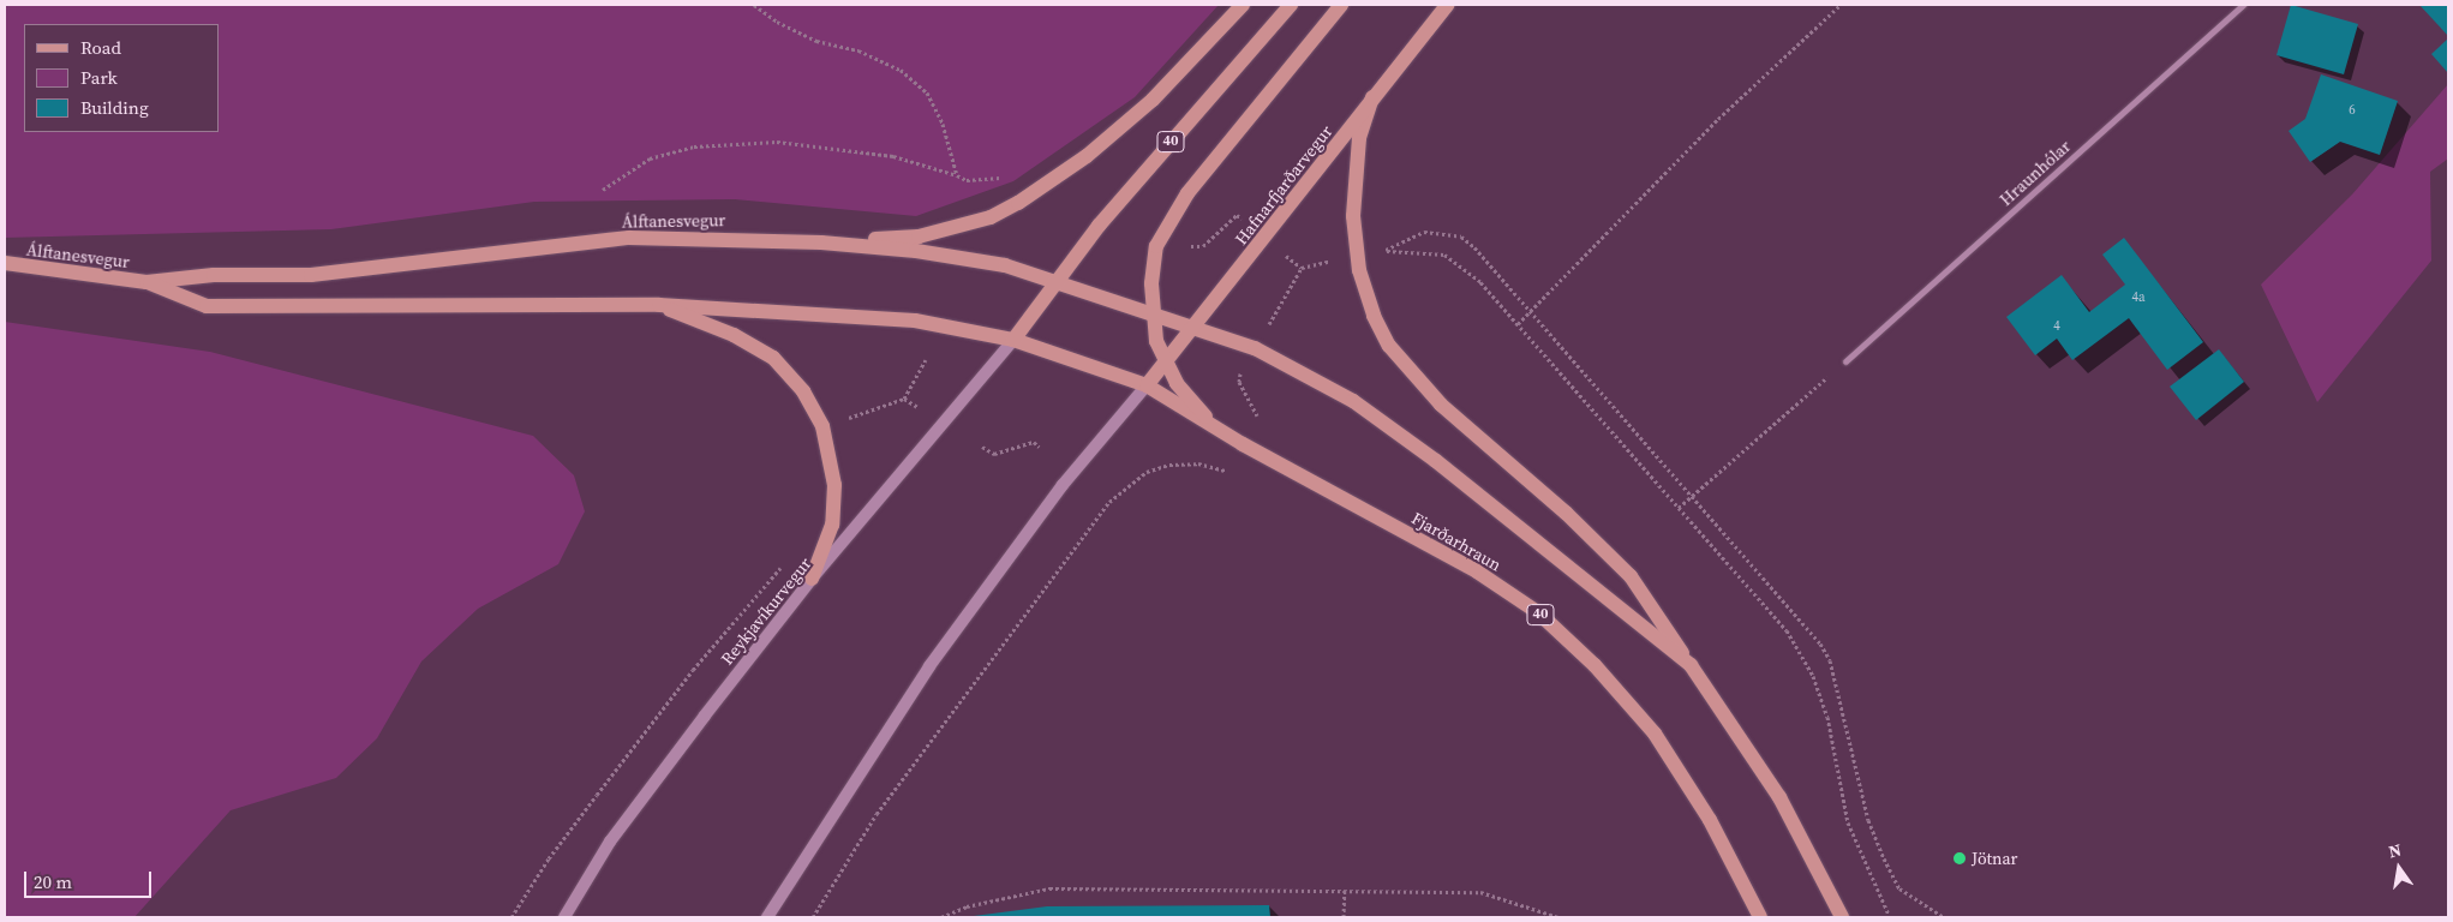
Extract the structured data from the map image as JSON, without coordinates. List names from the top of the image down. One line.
{"streets":{"main road":["40","Hafnarfjarðarvegur","Álftanesvegur","Fjarðarhraun","Reykjavíkurvegur"],"street":["Hraunhólar"]},"crossings":[["40","Álftanesvegur"],["40","Fjarðarhraun"],["40","Reykjavíkurvegur"],["Hafnarfjarðarvegur","Álftanesvegur"],["Hafnarfjarðarvegur","Fjarðarhraun"],["Álftanesvegur","Fjarðarhraun"],["Álftanesvegur","Reykjavíkurvegur"],["Fjarðarhraun","Reykjavíkurvegur"]],"places":["Jötnar"],"house_numbers":["6","4a","4"],"legend":["Road","Park","Building"],"scale_bar":"20 m","north":"top"}
